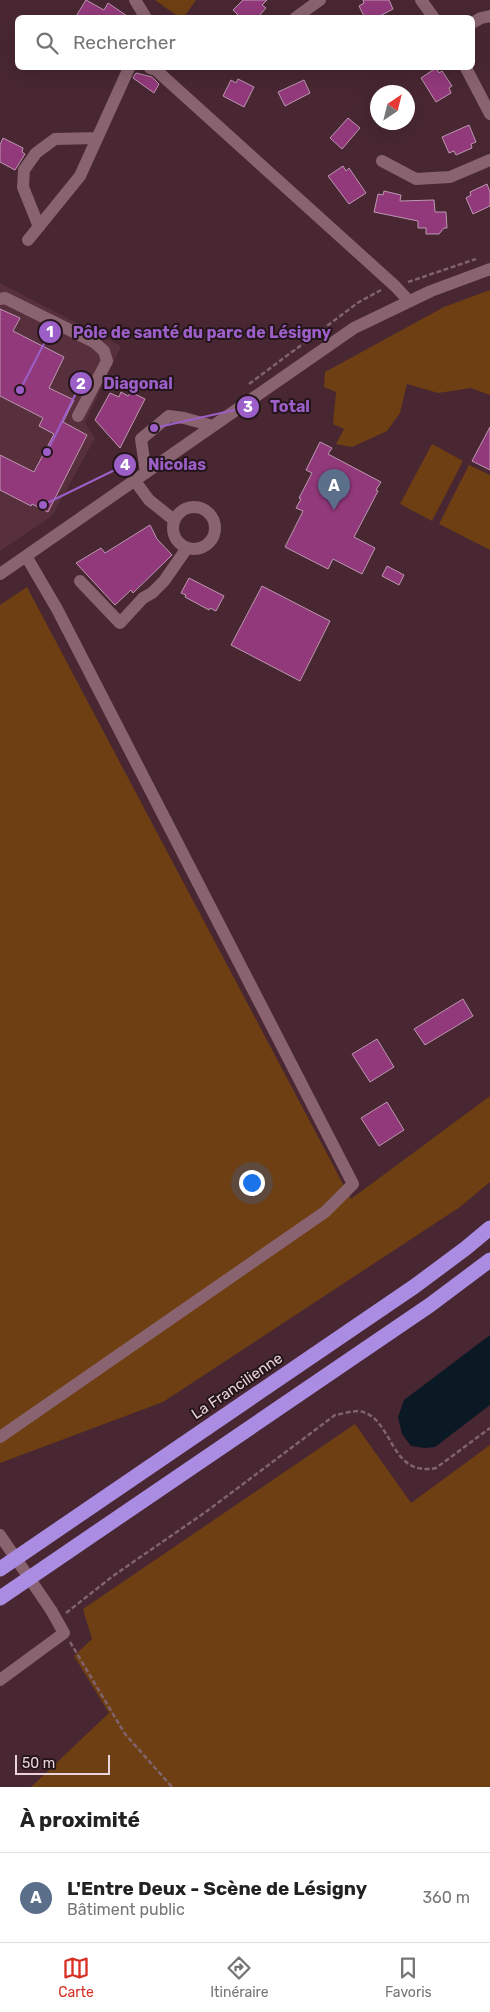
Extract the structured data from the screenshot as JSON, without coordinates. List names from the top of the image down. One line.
{"streets":{"highway":["La Francilienne"]},"places":["Pôle de santé du parc de Lésigny","Total","Diagonal","Nicolas"],"scale_bar":"50 m","north":"top right","page":{"search":"Rechercher","pins":"A","scale":"50 m","heading":"À proximité","list":[{"mark":"A","name":"L'Entre Deux - Scène de Lésigny","note":"Bâtiment public","value":"360 m"}],"nav":["Carte","Itinéraire","Favoris"]}}
